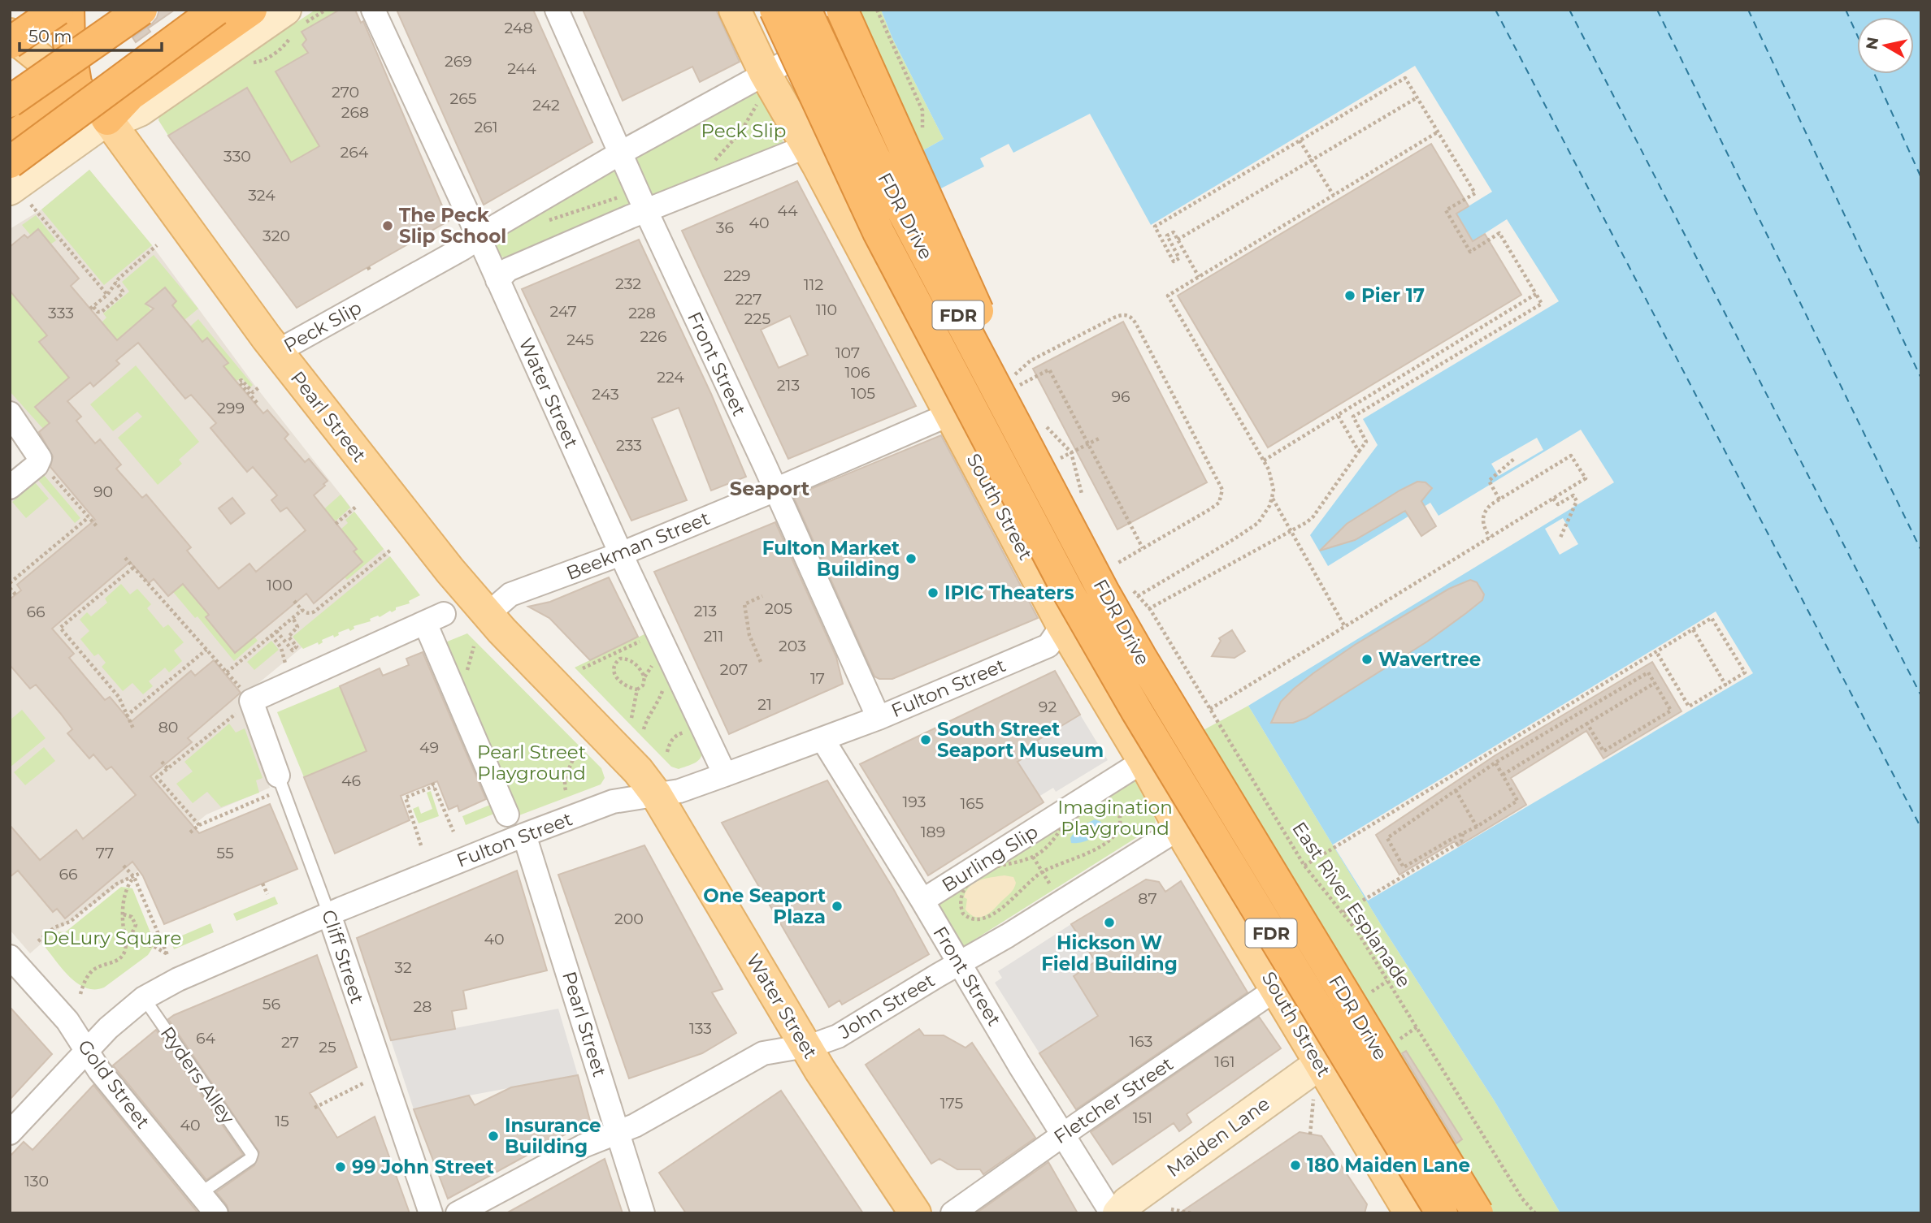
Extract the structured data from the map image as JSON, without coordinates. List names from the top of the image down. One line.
{"streets":{"highway":["FDR Drive","FDR"],"main road":["Water Street","Pearl Street","South Street","Maiden Lane"],"street":["Peck Slip","Front Street","Beekman Street","Fulton Street","Burling Slip","Cliff Street","John Street","Gold Street","Fletcher Street"],"lane":["Ryders Alley"],"path":["East River Esplanade"]},"crossings":[["Peck Slip","Front Street"],["Peck Slip","Water Street"],["Peck Slip","Pearl Street"],["Peck Slip","South Street"],["Front Street","Beekman Street"],["Front Street","Fulton Street"],["Front Street","Burling Slip"],["Front Street","John Street"],["Front Street","Fletcher Street"],["Water Street","Pearl Street"],["Water Street","Beekman Street"],["Water Street","Fulton Street"],["Water Street","John Street"],["Pearl Street","Beekman Street"],["Pearl Street","Fulton Street"],["Pearl Street","John Street"],["South Street","Beekman Street"],["South Street","Fulton Street"],["South Street","Burling Slip"],["South Street","John Street"],["South Street","Fletcher Street"],["South Street","Maiden Lane"],["Fulton Street","Cliff Street"],["Fulton Street","Ryders Alley"],["Fulton Street","Gold Street"],["Ryders Alley","Gold Street"]],"districts":["Seaport"],"parks":["Peck Slip","Pearl Street Playground","Imagination Playground","DeLury Square"],"places":["The Peck Slip School","Pier 17","Fulton Market Building","IPIC Theaters","Wavertree","South Street Seaport Museum","One Seaport Plaza","Hickson W Field Building","Insurance Building","180 Maiden Lane","99 John Street"],"house_numbers":["248","269","244","270","265","242","268","261","264","330","324","44","40","36","320","229","232","112","227","110","247","333","228","225","226","245","107","106","224","213","105","243","96","299","233","90","100","205","213","66","211","203","207","17","21","92","80","49","46","193","165","189","77","55","66","87","200","40","32","56","28","133","64","163","27","25","161","175","151","15","40","130"],"scale_bar":"50 m","north":"left"}
